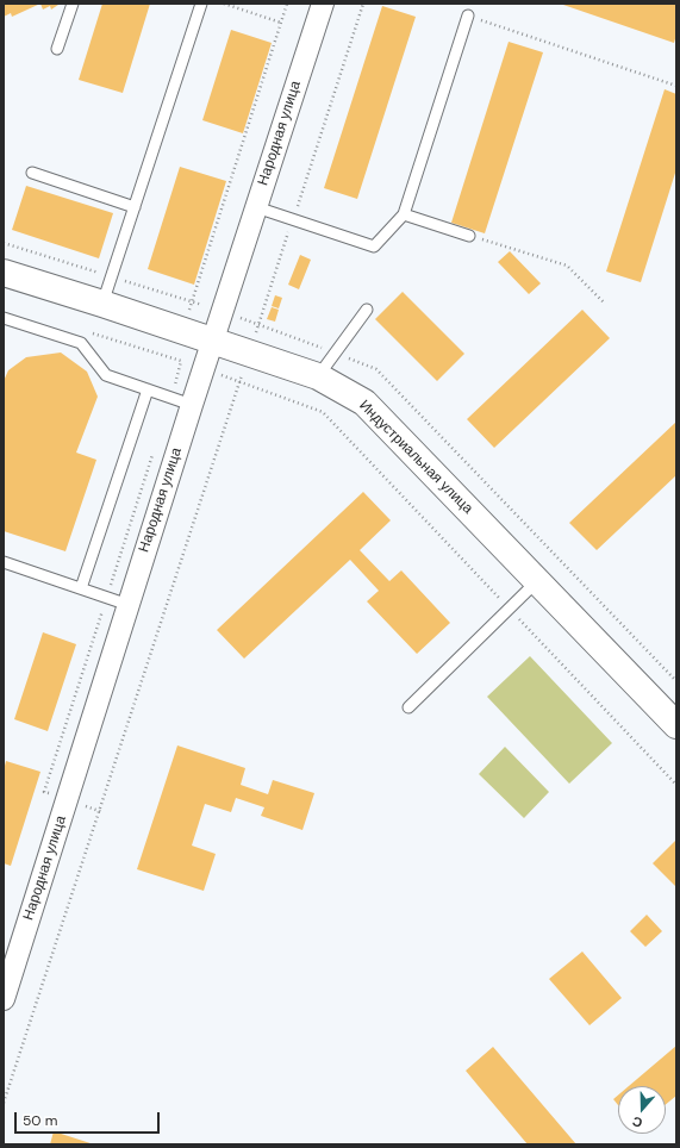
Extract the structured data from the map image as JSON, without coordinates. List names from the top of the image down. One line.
{"streets":{"street":["Народная улица","Индустриальная улица"]},"crossings":[["Народная улица","Индустриальная улица"]],"scale_bar":"50 m","north":"bottom"}
